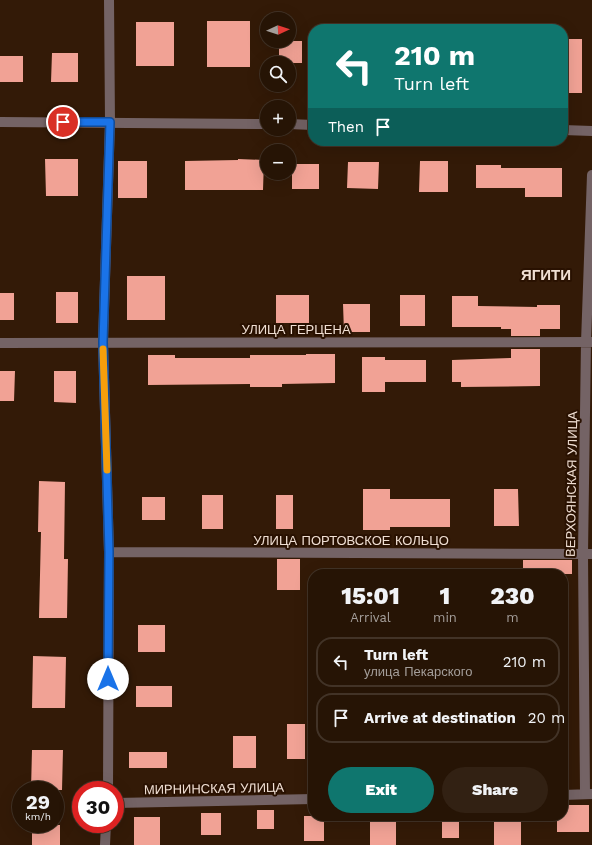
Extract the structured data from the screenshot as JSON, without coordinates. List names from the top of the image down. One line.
{"streets":{"street":["УЛИЦА ГЕРЦЕНА","ВЕРХОЯНСКАЯ УЛИЦА","УЛИЦА ПОРТОВСКОЕ КОЛЬЦО","МИРНИНСКАЯ УЛИЦА"]},"crossings":[["УЛИЦА ГЕРЦЕНА","ВЕРХОЯНСКАЯ УЛИЦА"],["ВЕРХОЯНСКАЯ УЛИЦА","УЛИЦА ПОРТОВСКОЕ КОЛЬЦО"]],"districts":["ЯГИТИ"],"north":"right","page":{"map_buttons":["+","−"],"turn":["210 m","Turn left"],"then":"Then","eta":["15:01","Arrival","1","min","230","m"],"list":[{"name":"Turn left","note":"улица Пекарского","value":"210 m"},{"name":"Arrive at destination","value":"20 m"}],"buttons":["Exit","Share"],"speed":"29 km/h","limit":"30"}}
